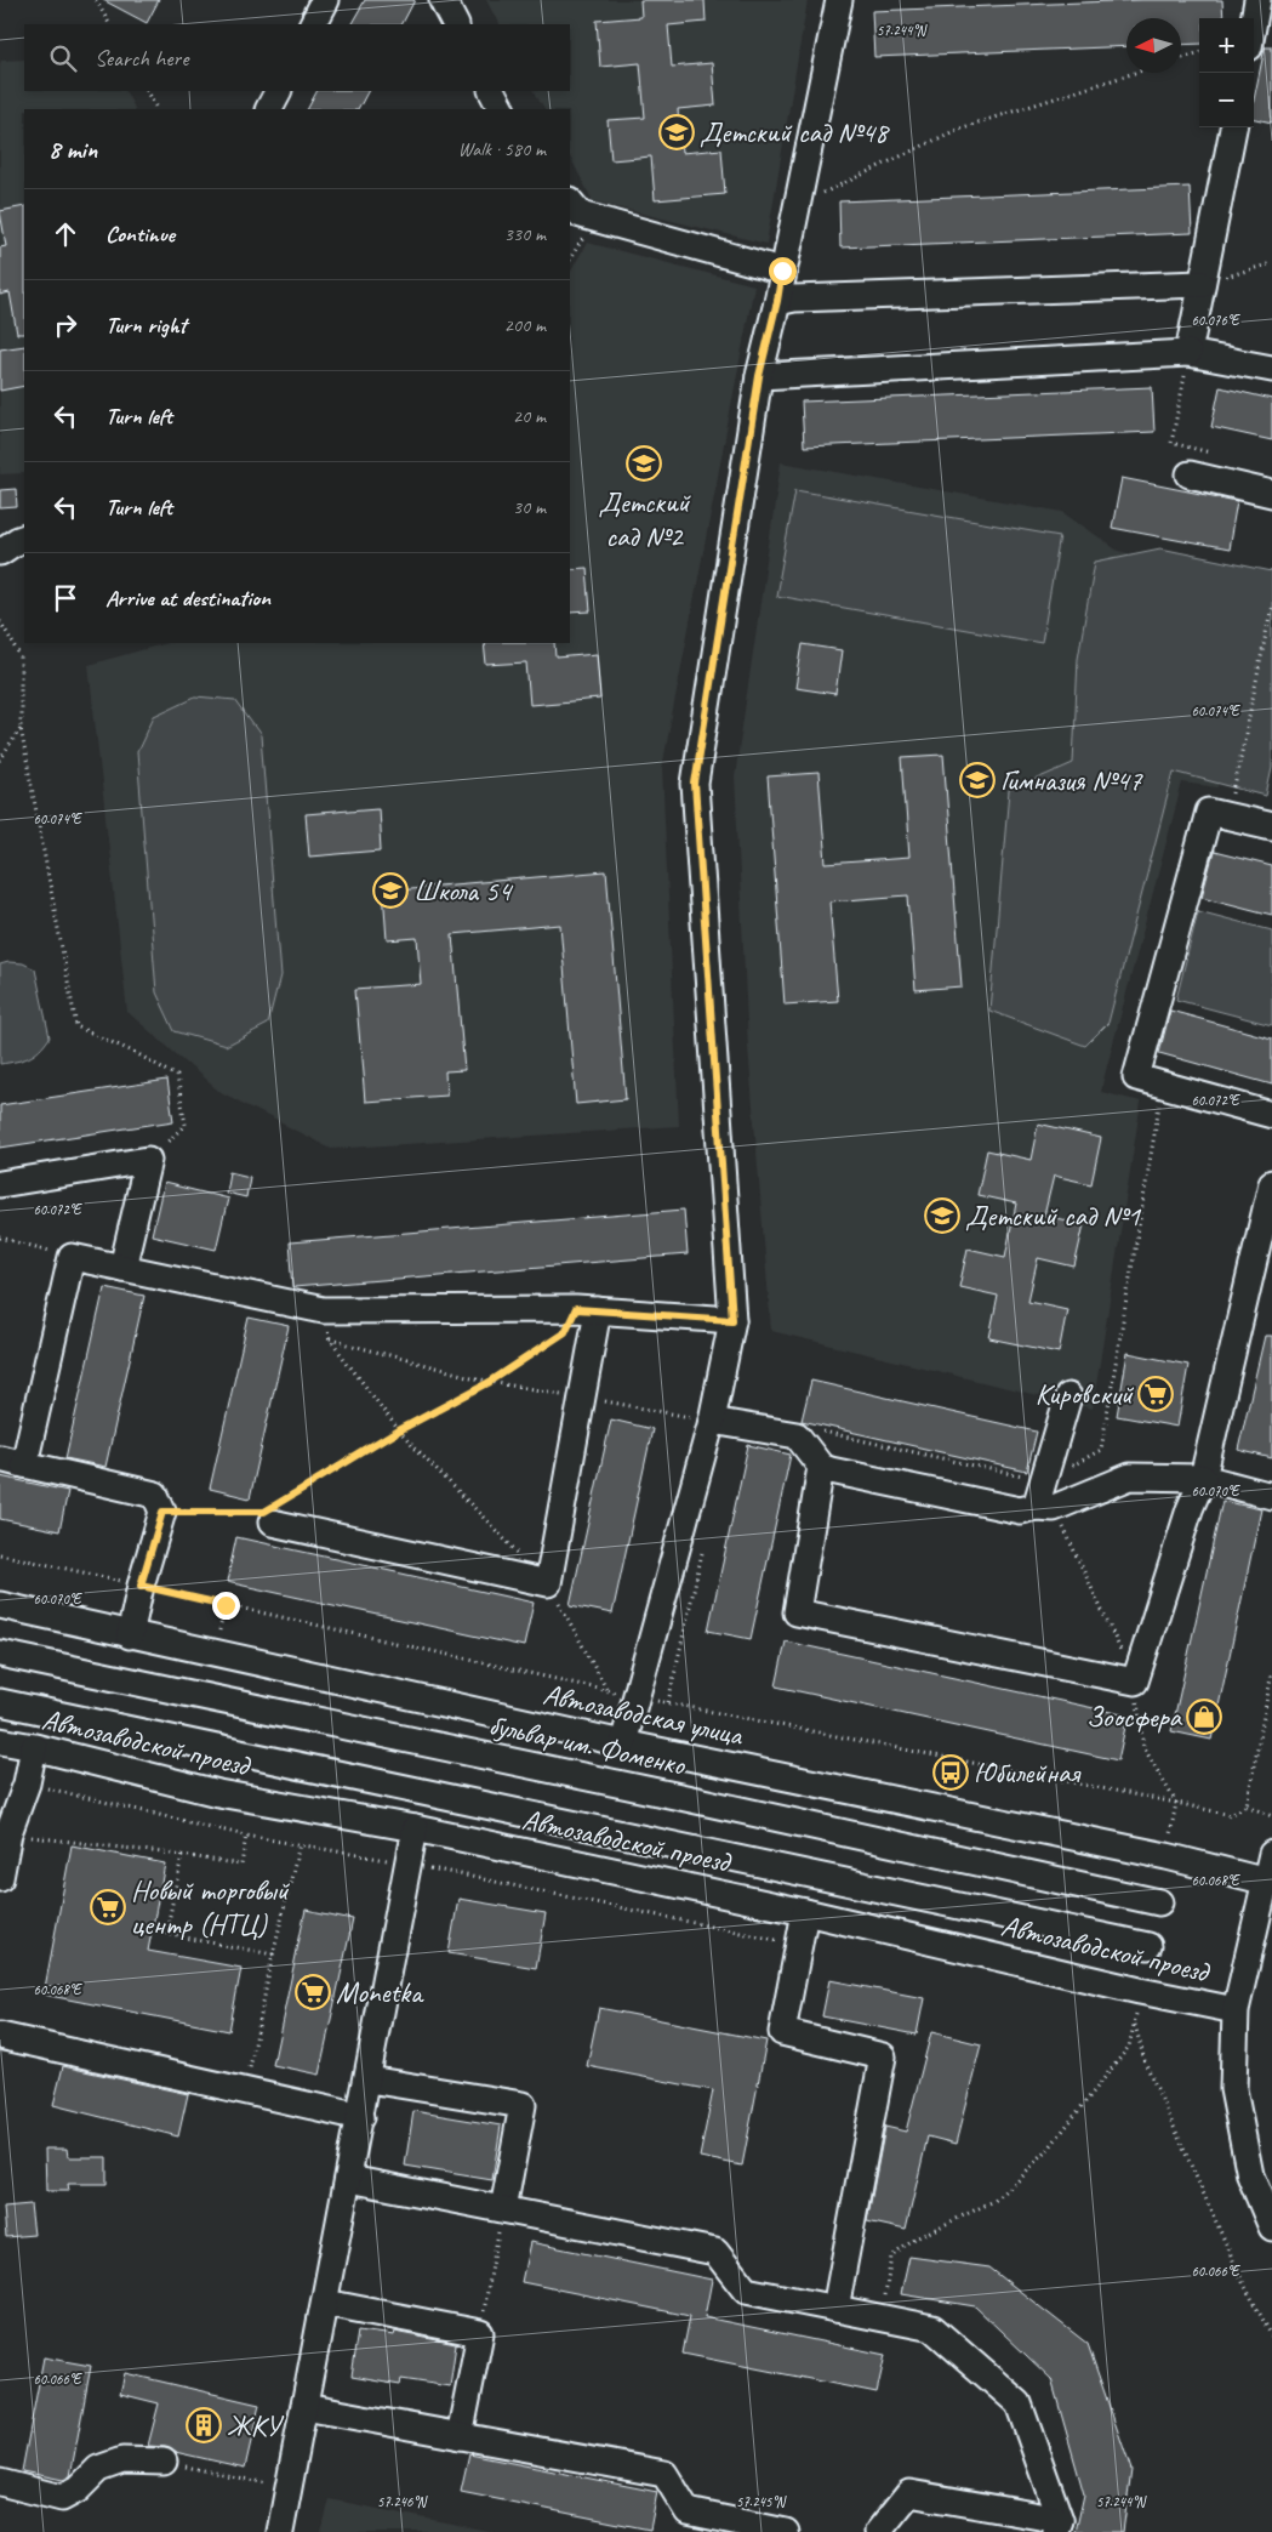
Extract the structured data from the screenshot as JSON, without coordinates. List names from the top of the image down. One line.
{"streets":{"street":["Автозаводская улица","Автозаводской проезд","бульвар им. Фоменко"]},"places":{"school or university":["Детский сад №48","Детский сад №2","Гимназия №47","Школа 54","Детский сад №1"],"supermarket":["Кировский","Новый торговый центр (НТЦ)","Monetka"],"shop":["Зоосфера"],"bus stop":["Юбилейная"],"building":["ЖКУ"]},"north":"left","page":{"map_buttons":["+","−"],"search":"Search here","heading":["8 min","Walk · 580 m"],"list":[["Continue","330 m"],["Turn right","200 m"],["Turn left","20 m"],["Turn left","30 m"],"Arrive at destination"]},"coordinates":["57.244°N","60.076°E","60.074°E","60.072°E","60.070°E","60.068°E","60.066°E","57.246°N","57.245°N"]}
